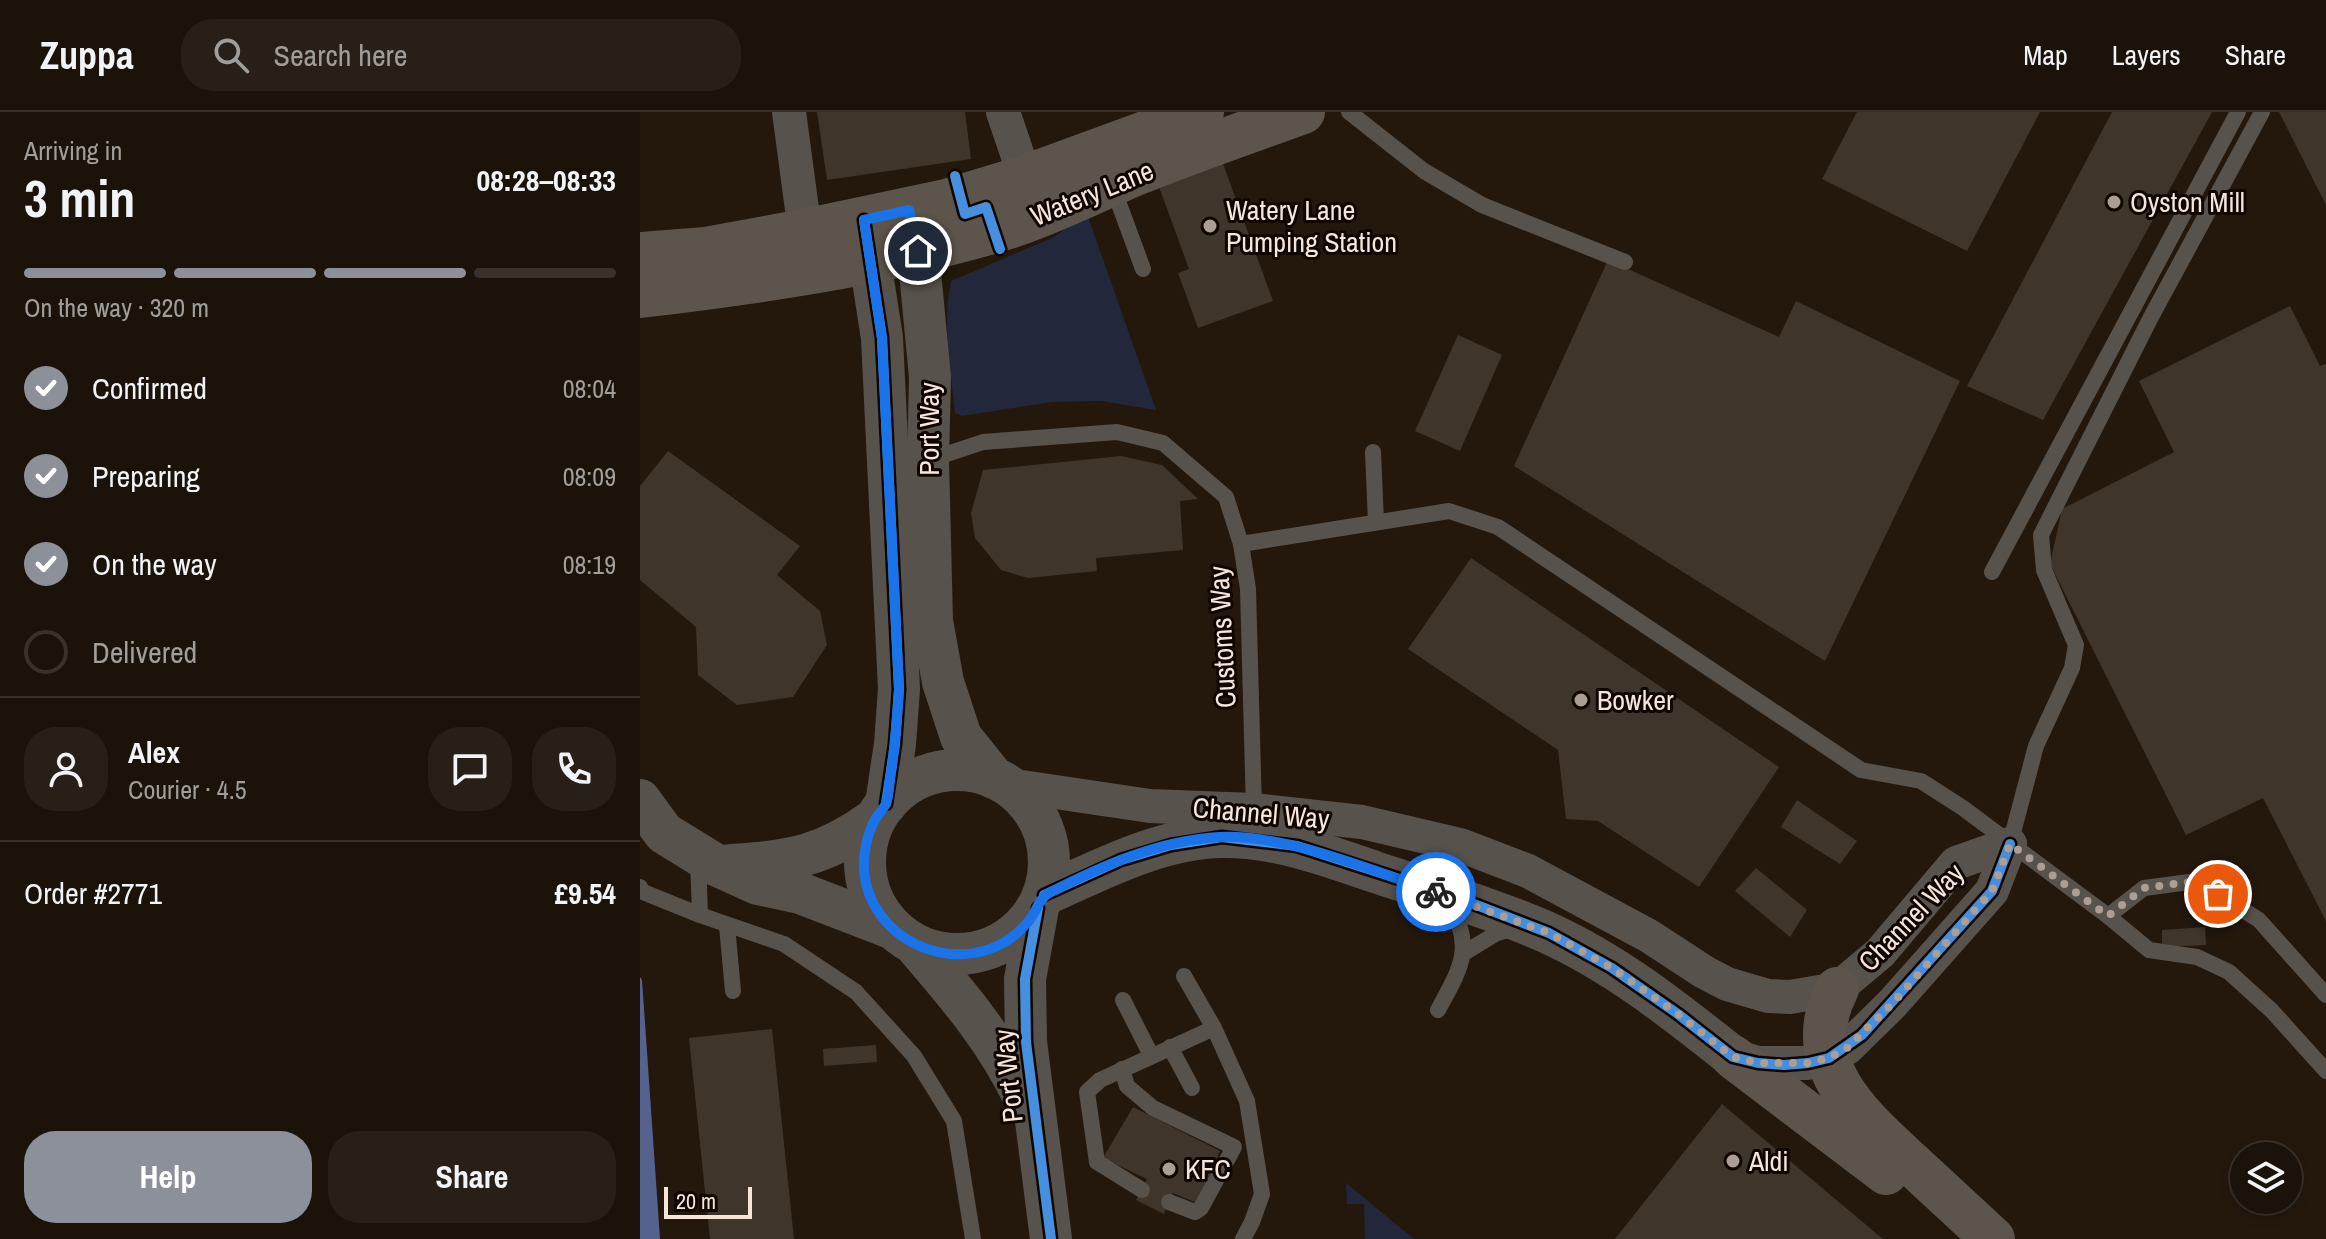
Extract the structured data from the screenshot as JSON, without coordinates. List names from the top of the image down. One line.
{"streets":{"highway":["Watery Lane"],"street":["Port Way","Channel Way"],"lane":["Customs Way"]},"crossings":[["Watery Lane","Port Way"],["Port Way","Customs Way"],["Port Way","Channel Way"],["Customs Way","Channel Way"]],"places":["Oyston Mill","Watery Lane Pumping Station","Bowker","Aldi","KFC"],"scale_bar":"20 m","page":{"header":"Zuppa","search":"Search here","nav":["Map","Layers","Share"],"heading":["3 min","Arriving in","08:28–08:33"],"panel":["Alex","Courier · 4.5","Order #2771","£9.54"],"bar":"On the way · 320 m","list":[["Confirmed","08:04"],["Preparing","08:09"],["On the way","08:19"],"Delivered"],"buttons":["Help","Share"],"scale":"20 m"}}
